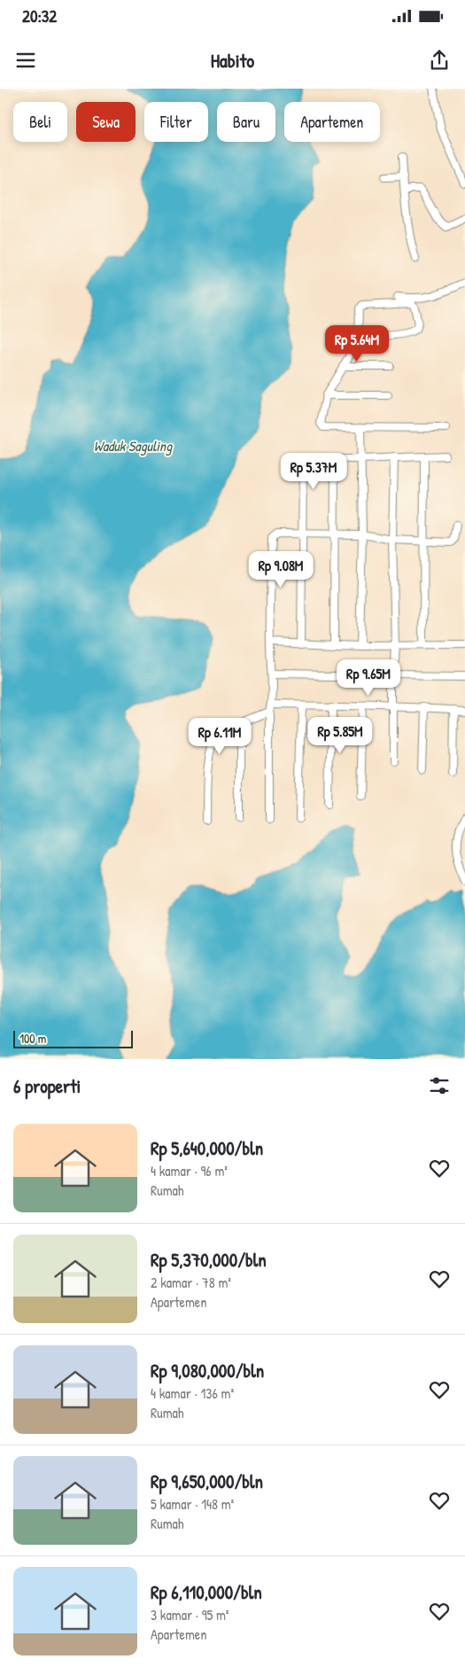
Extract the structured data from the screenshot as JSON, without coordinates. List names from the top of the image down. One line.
{"water":["Waduk Saguling"],"scale_bar":"100 m","page":{"status":"20:32","header":"Habito","chip":["Beli","Sewa","Filter","Baru","Apartemen"],"price":["Rp 5.64M","Rp 5.37M","Rp 9.08M","Rp 9.65M","Rp 5.85M","Rp 6.11M"],"scale":"100 m","heading":"6 properti","list":[{"name":"Rp 5,640,000/bln","note":"4 kamar · 96 m² · Rumah"},{"name":"Rp 5,370,000/bln","note":"2 kamar · 78 m² · Apartemen"},{"name":"Rp 9,080,000/bln","note":"4 kamar · 136 m² · Rumah"},{"name":"Rp 9,650,000/bln","note":"5 kamar · 148 m² · Rumah"},{"name":"Rp 6,110,000/bln","note":"3 kamar · 95 m² · Apartemen"}]}}
